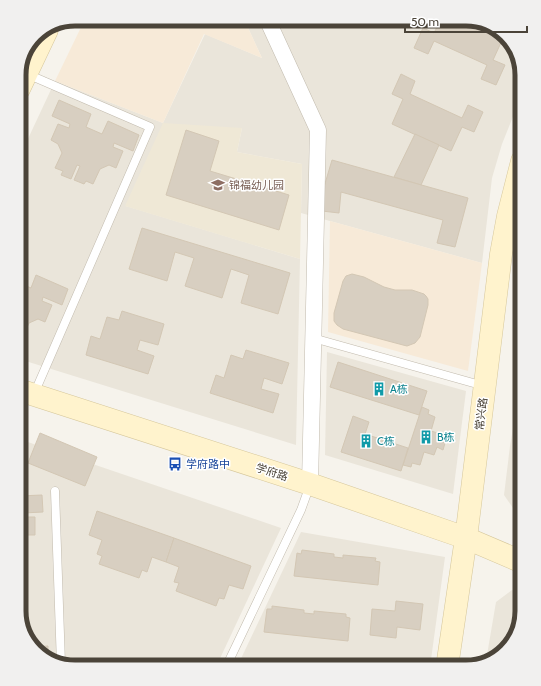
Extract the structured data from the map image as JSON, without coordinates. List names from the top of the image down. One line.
{"streets":{"main road":["常兴路","学府路"]},"crossings":[["常兴路","学府路"]],"places":{"school or university":["锦福幼儿园"],"building":["A栋","B栋","C栋"],"bus stop":["学府路中"]},"scale_bar":"50 m"}
